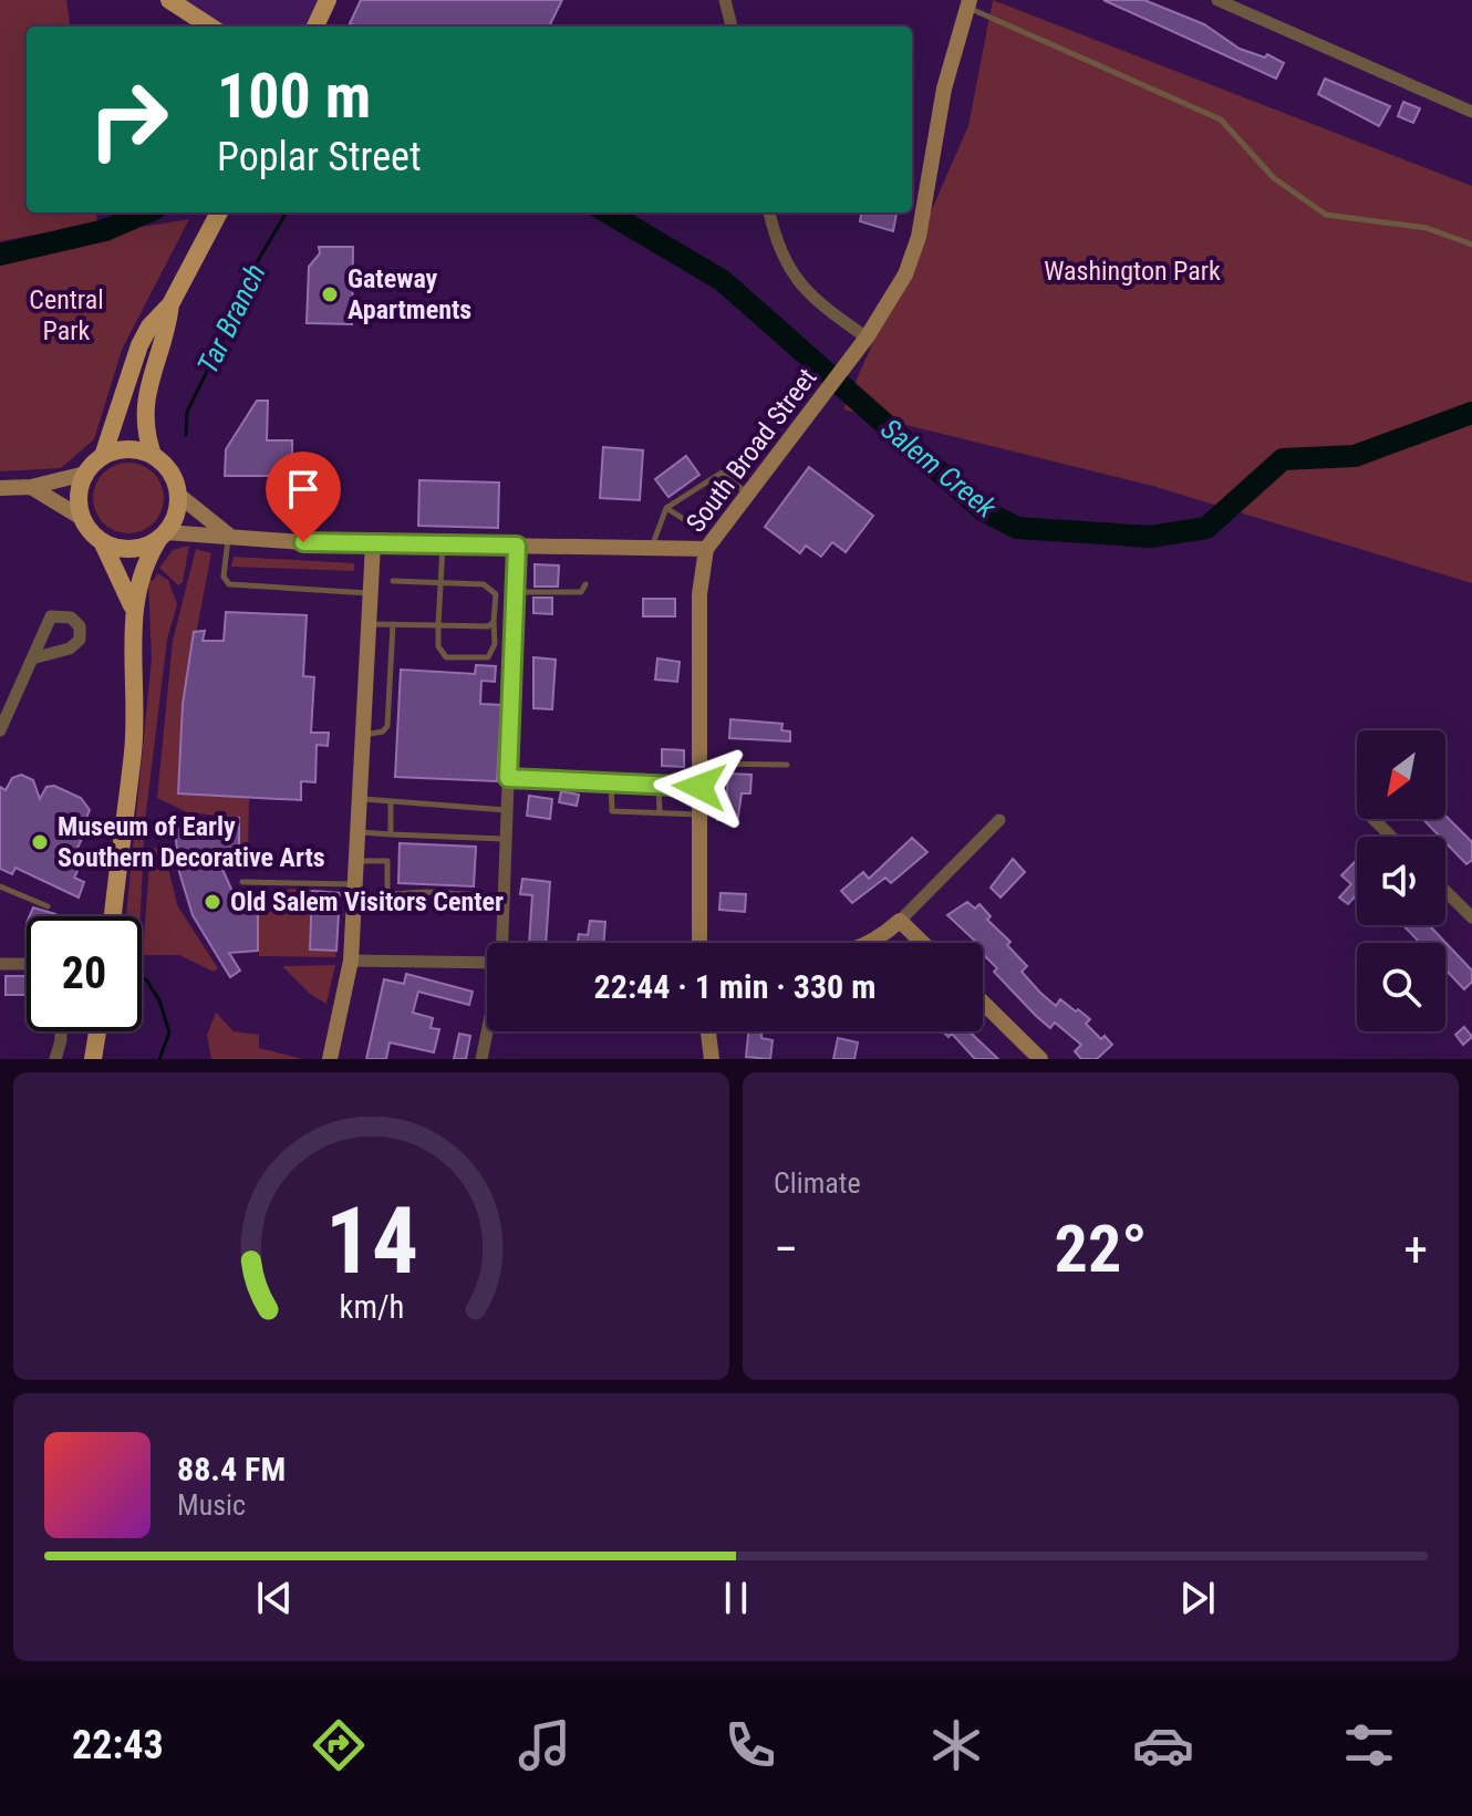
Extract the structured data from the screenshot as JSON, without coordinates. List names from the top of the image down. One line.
{"streets":{"street":["South Broad Street"]},"water":["Tar Branch","Salem Creek"],"parks":["Washington Park","Central Park"],"places":["Gateway Apartments","Museum of Early Southern Decorative Arts","Old Salem Visitors Center"],"north":"bottom left","page":{"turn":["100 m","Poplar Street"],"limit":"20","trip":"22:44 · 1 min · 330 m","tile":"Climate","heat":["−","22°","+"],"song":["88.4 FM","Music"],"tabs":"22:43","gauge":["14","km/h"]}}
